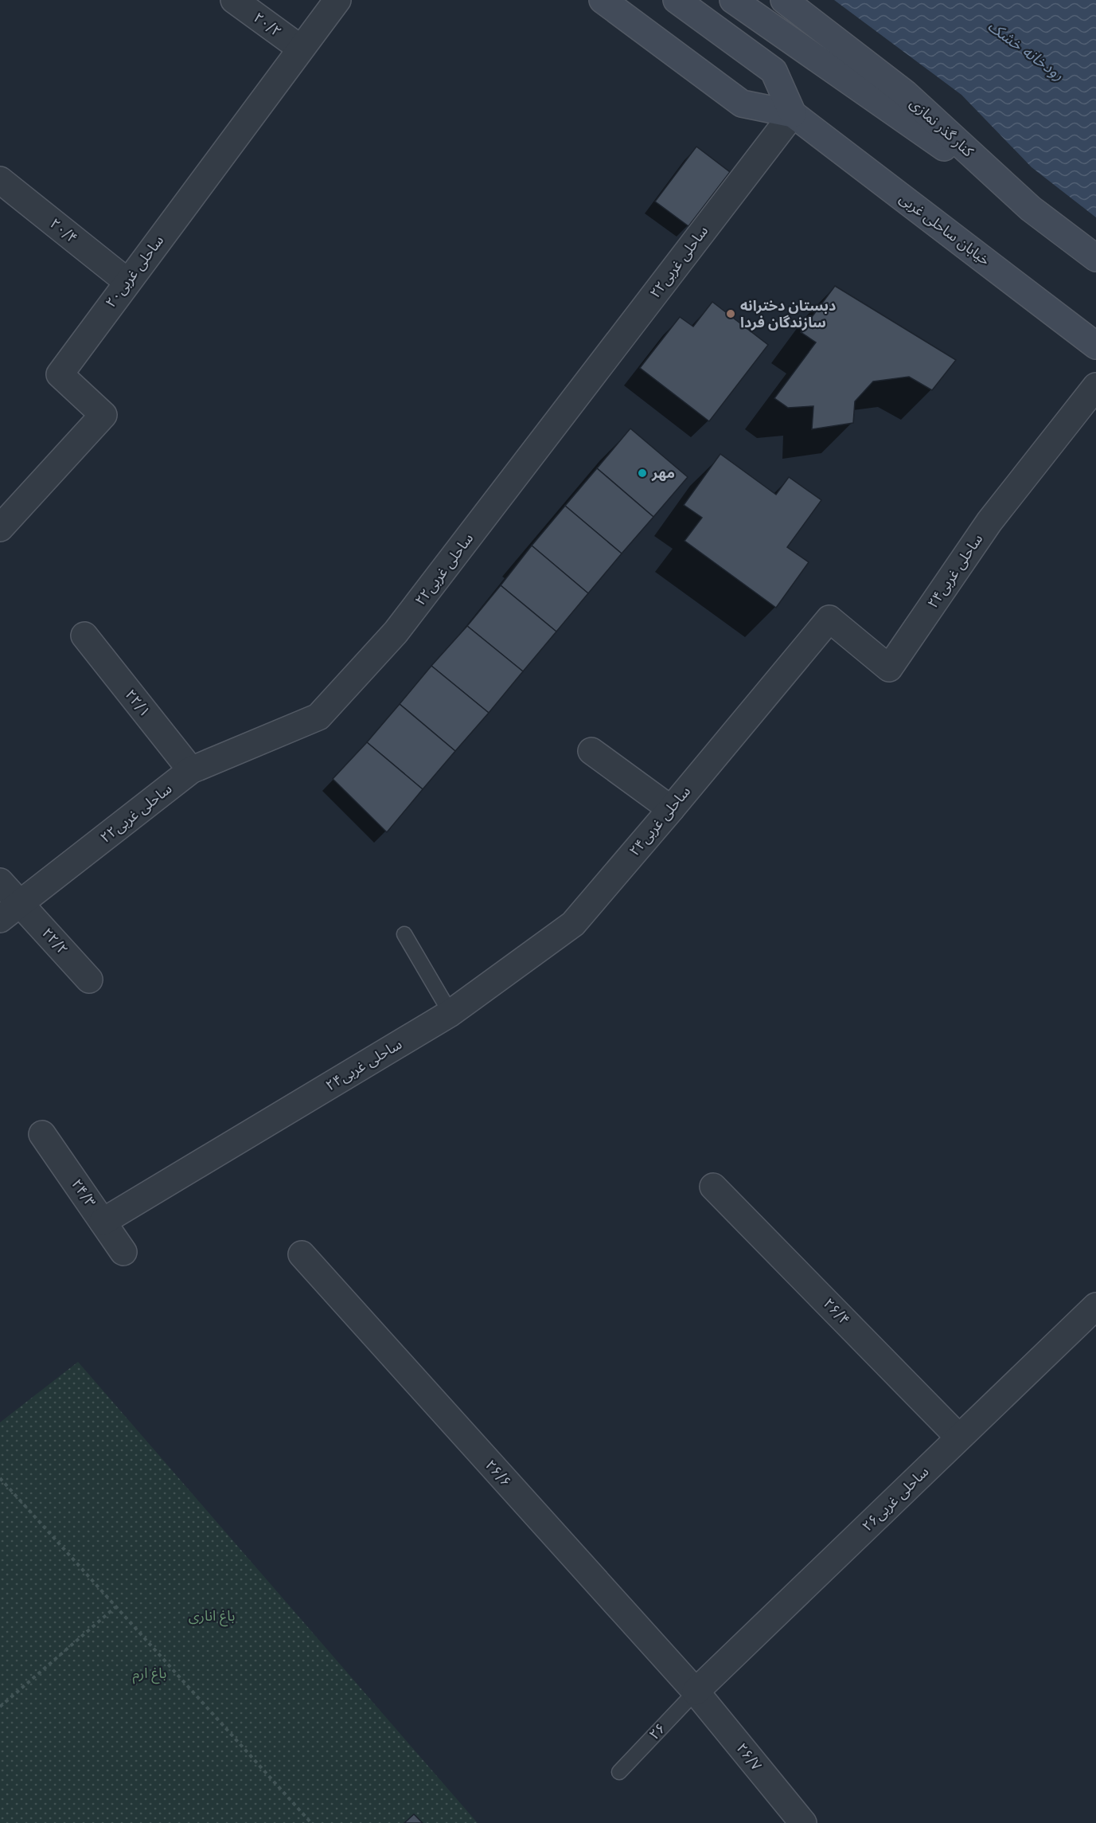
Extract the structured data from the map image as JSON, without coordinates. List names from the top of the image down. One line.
{"streets":{"main road":["کنار گذر نمازی","خیابان ساحلی غربی"],"street":["۲۰/۲","۲۰/۴","ساحلی غربی۲۲","ساحلی غربی۲۰","ساحلی غربی۲۴","۲۲/۱","۲۲/۲","۲۴/۳","۲۶/۴","۲۶/۶","ساحلی غربی۲۶","۲۶/۷"],"lane":["۲۶"]},"crossings":[["۲۰/۲","ساحلی غربی۲۰"],["خیابان ساحلی غربی","ساحلی غربی۲۲"],["۲۰/۴","ساحلی غربی۲۰"],["ساحلی غربی۲۲","۲۲/۱"],["ساحلی غربی۲۲","۲۲/۲"],["ساحلی غربی۲۴","۲۴/۳"],["۲۶/۴","ساحلی غربی۲۶"],["۲۶/۶","ساحلی غربی۲۶"],["۲۶/۶","۲۶"],["۲۶/۶","۲۶/۷"],["ساحلی غربی۲۶","۲۶"],["ساحلی غربی۲۶","۲۶/۷"],["۲۶","۲۶/۷"]],"water":["رودخانه خشک"],"parks":["باغ اناری","باغ ارم"],"places":["دبستان دخترانه سازندگان فردا","مهر"]}
